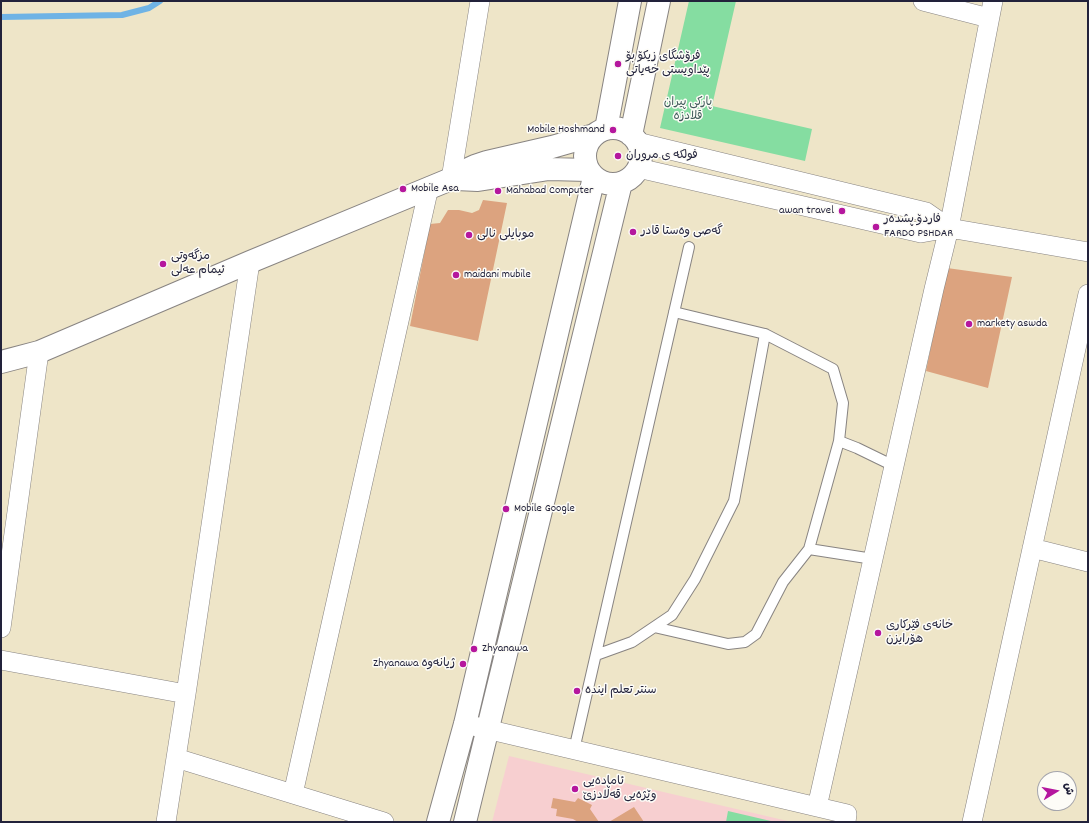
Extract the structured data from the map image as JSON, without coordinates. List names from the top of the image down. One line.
{"parks":["پارکی پیران قلادزه"],"places":["فرۆشگای زیکۆ بۆ پێداویستی خەیاتی","Mobile Hoshmand","فولکه ی مروران","Mobile Asa","Mahabad Computer","awan travel","فاردۆ پشدەر FARDO PSHDAR","گەصی وەستا قادر","موبايلى نالى","مزگەوتی ئیمام عەلی","maidani mubile","markety aswda","Mobile Google","خانەی فێرکاری هۆرایزن","Zhyanawa","Zhyanawa ژیانەوە","سنتر تعلم اينده","ئامادەیی وێژەیی قەڵادزێ"],"north":"right"}
